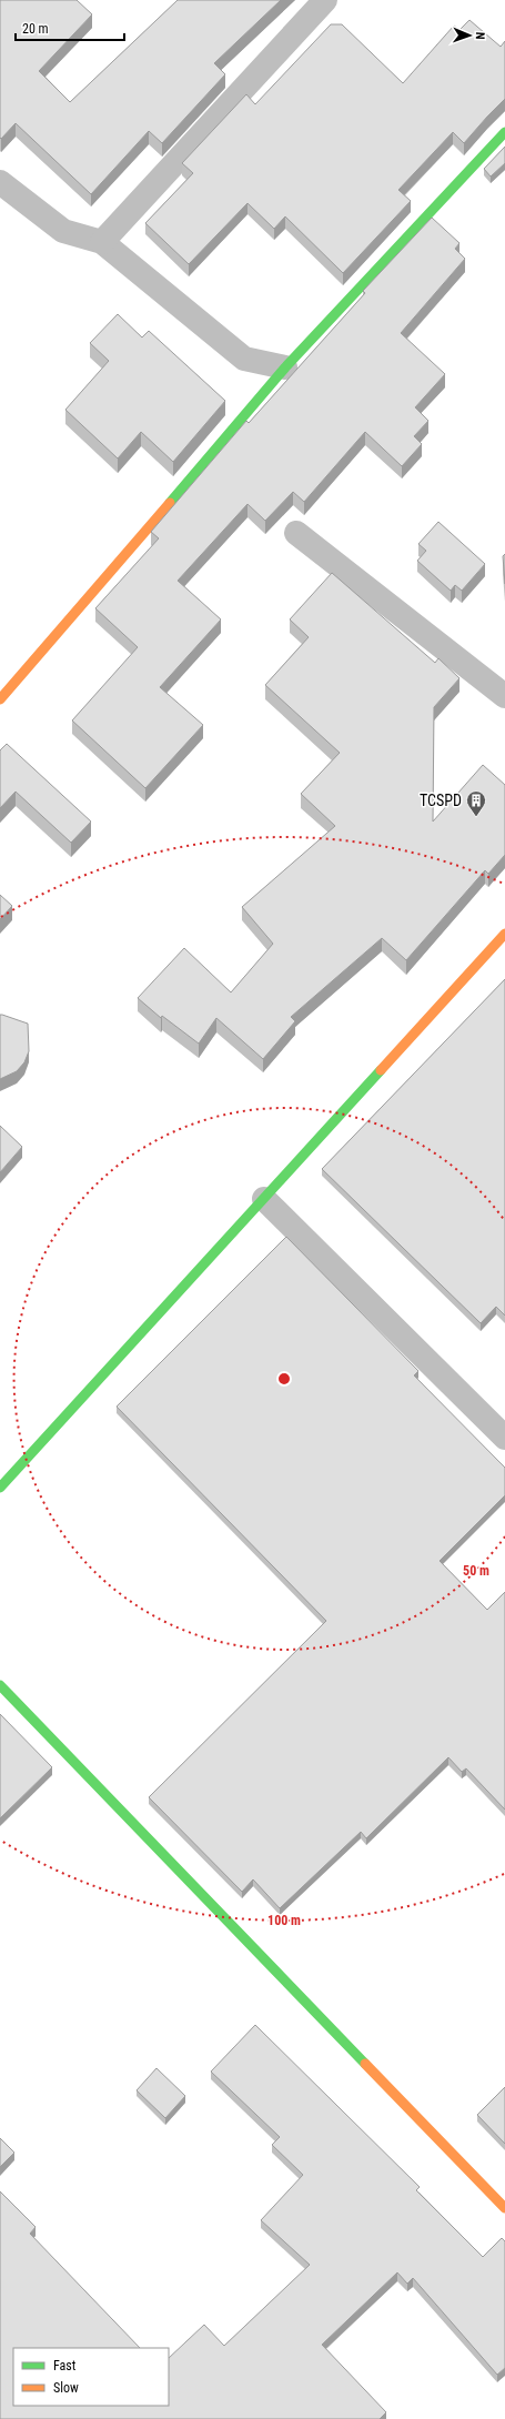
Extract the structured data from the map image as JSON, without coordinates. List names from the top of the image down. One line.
{"places":{"building":["TCSPD"]},"legend":["Fast","Slow"],"scale_bar":"20 m","north":"right","rings":["50 m","100 m"]}
